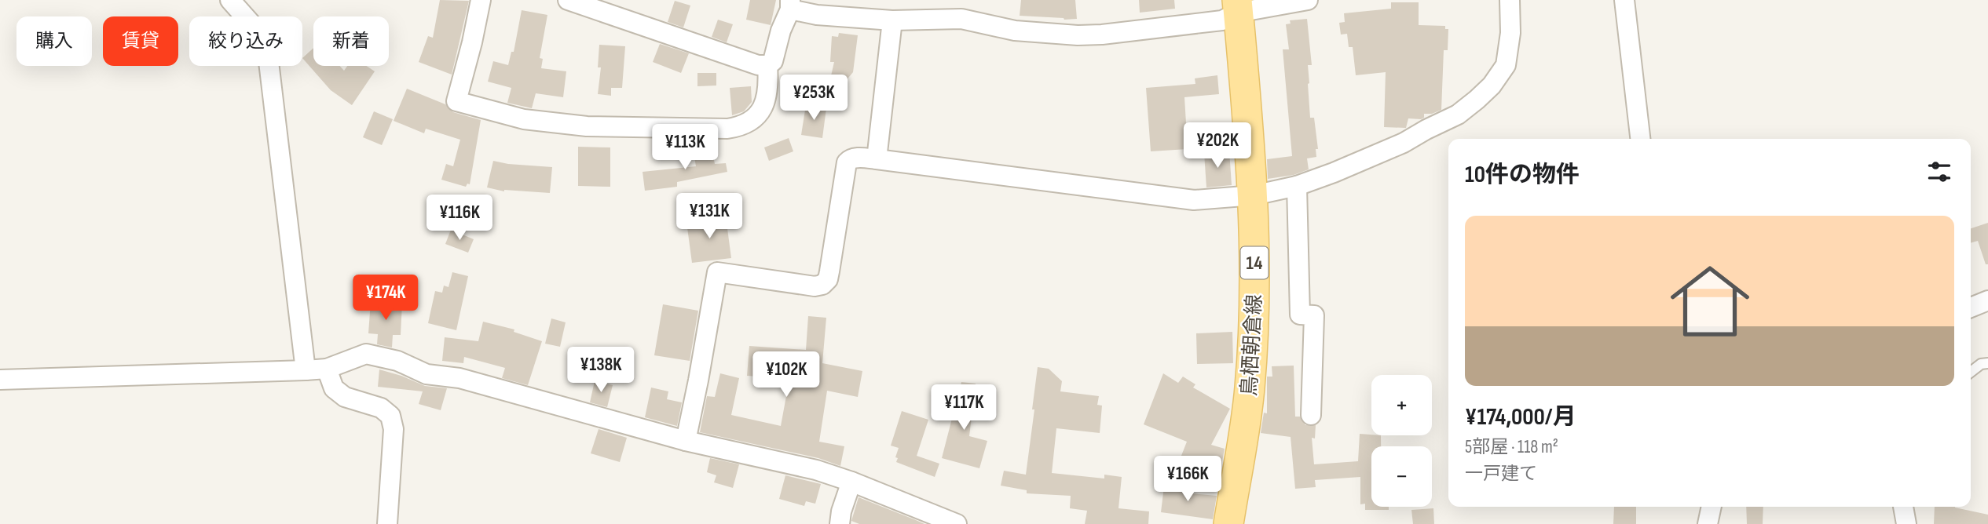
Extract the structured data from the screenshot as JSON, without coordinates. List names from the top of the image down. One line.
{"streets":{"main road":["14","鳥栖朝倉線"]},"page":{"chip":["購入","賃貸","絞り込み","新着"],"price":["¥253K","¥202K","¥113K","¥131K","¥116K","¥174K","¥138K","¥102K","¥117K","¥166K"],"heading":"10件の物件","list":[{"name":"¥174,000/月","note":"5部屋 · 118 m² · 一戸建て"}],"map_buttons":["+","−"]}}
